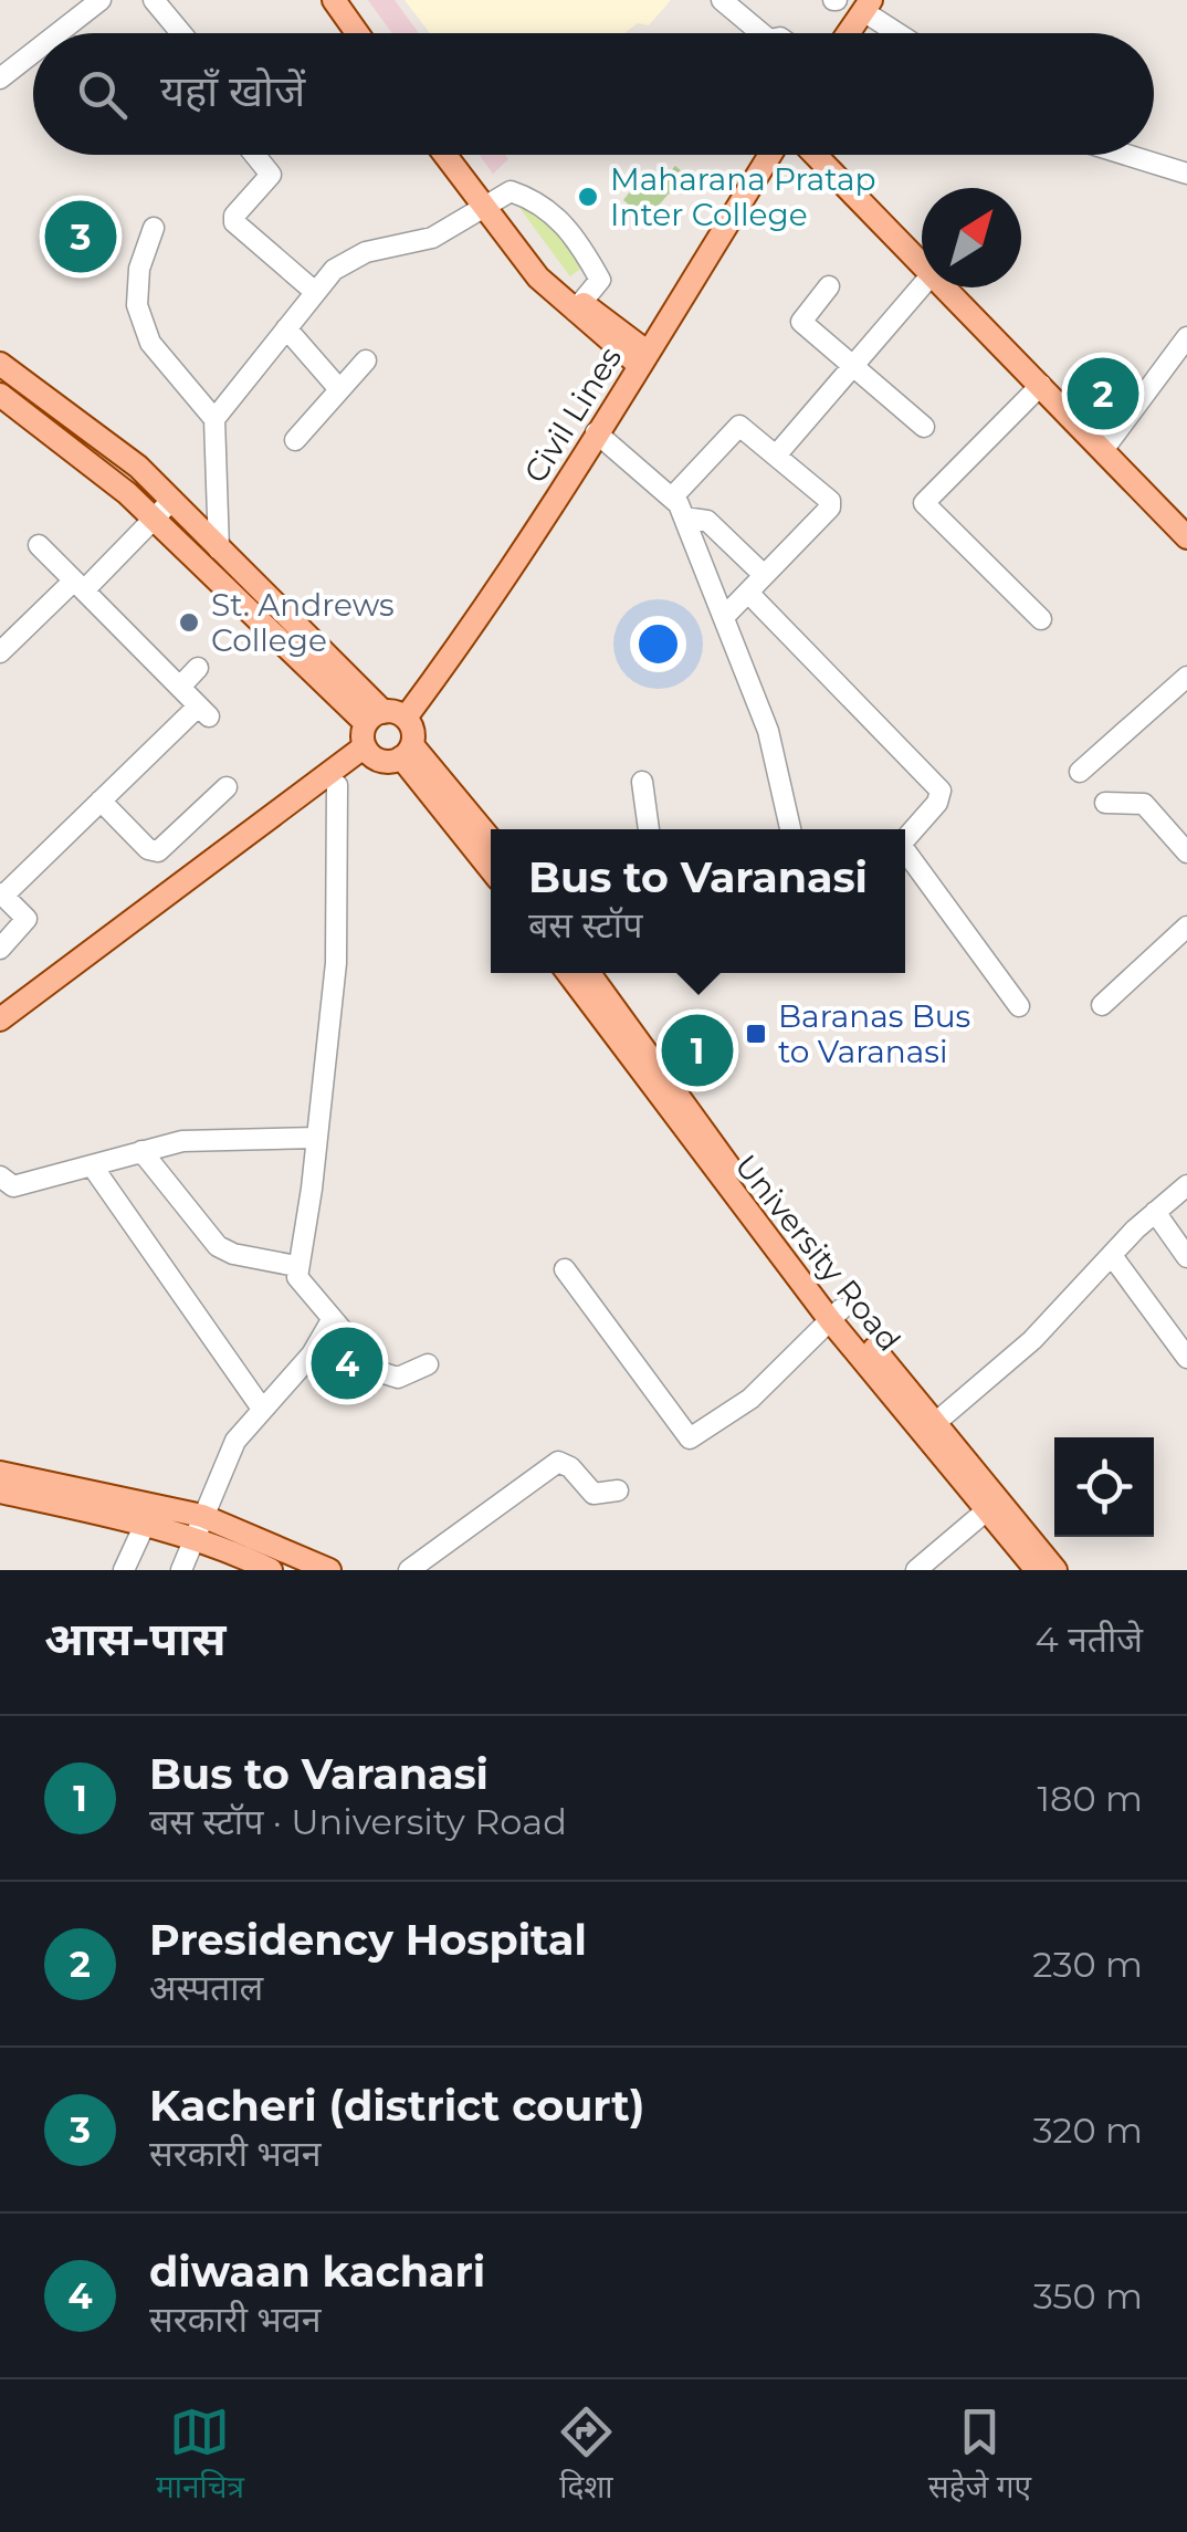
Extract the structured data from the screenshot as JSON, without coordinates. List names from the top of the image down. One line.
{"streets":{"main road":["Civil Lines","University Road"]},"places":{"other":["Maharana Pratap Inter College","St. Andrews College"],"transit":["Baranas Bus to Varanasi"]},"north":"top right","page":{"search":"यहाँ खोजें","pins":["3","2","1","4"],"popup":["Bus to Varanasi","बस स्टॉप"],"heading":["आस-पास","4 नतीजे"],"list":[{"mark":"1","name":"Bus to Varanasi","note":"बस स्टॉप · University Road","value":"180 m"},{"mark":"2","name":"Presidency Hospital","note":"अस्पताल","value":"230 m"},{"mark":"3","name":"Kacheri (district court)","note":"सरकारी भवन","value":"320 m"},{"mark":"4","name":"diwaan kachari","note":"सरकारी भवन","value":"350 m"}],"nav":["मानचित्र","दिशा","सहेजे गए"]}}
